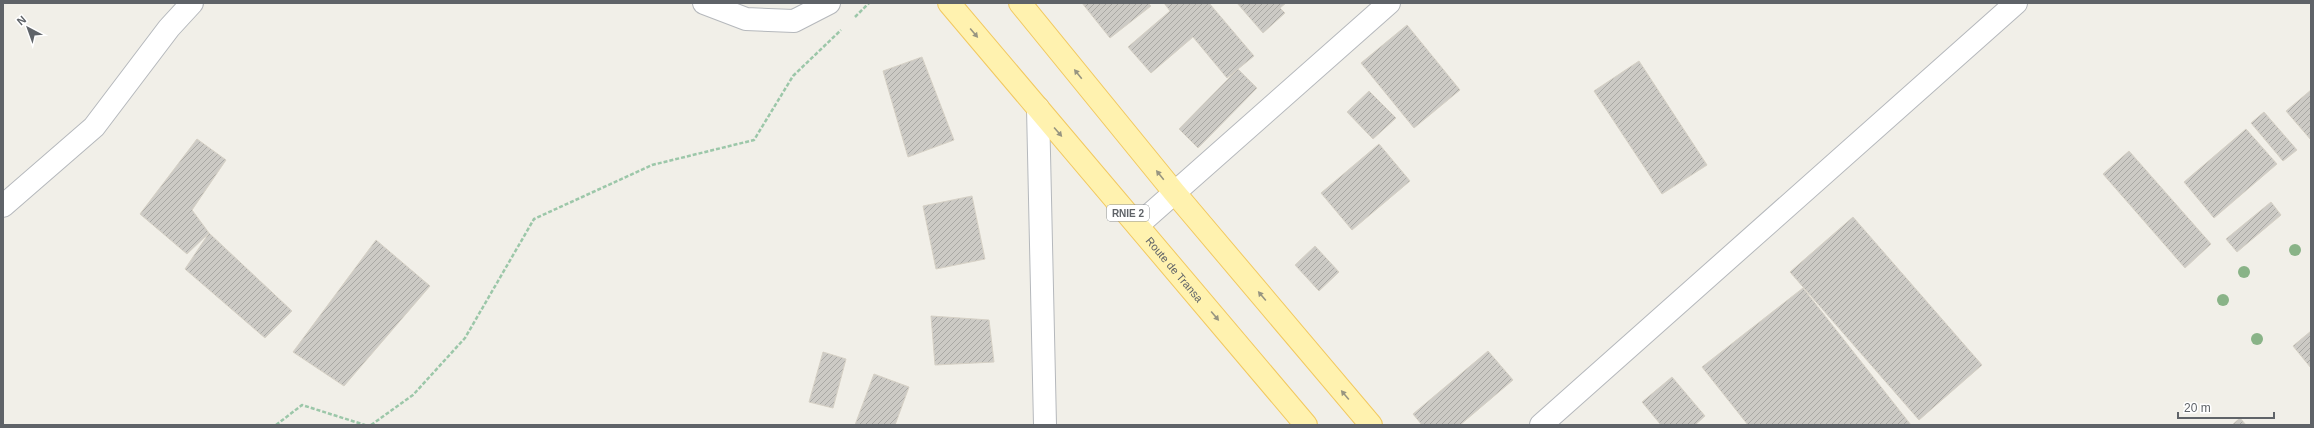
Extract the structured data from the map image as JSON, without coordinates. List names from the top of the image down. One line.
{"streets":{"main road":["RNIE 2","Route de Transa"]},"scale_bar":"20 m","north":"top left"}
